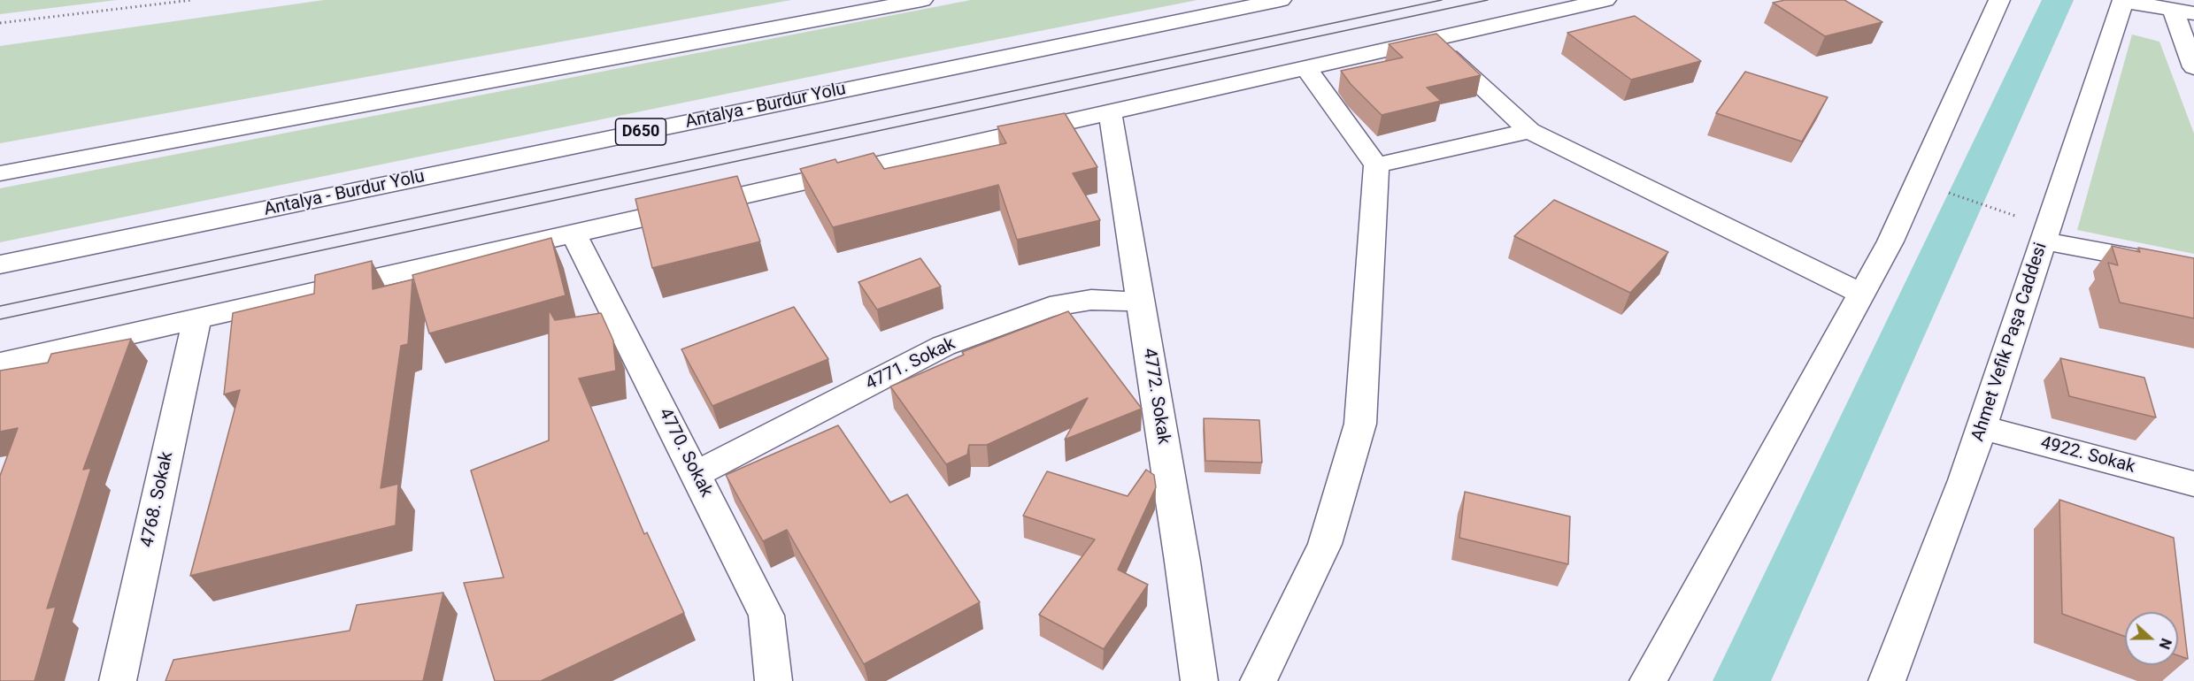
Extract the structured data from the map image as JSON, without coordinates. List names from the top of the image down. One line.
{"streets":{"main road":["Antalya - Burdur Yolu","D650","Ahmet Vefik Paşa Caddesi","4771. Sokak","4772. Sokak","4770. Sokak","4922. Sokak","4768. Sokak"]},"crossings":[["Ahmet Vefik Paşa Caddesi","4922. Sokak"],["4771. Sokak","4772. Sokak"],["4771. Sokak","4770. Sokak"]],"north":"right"}
